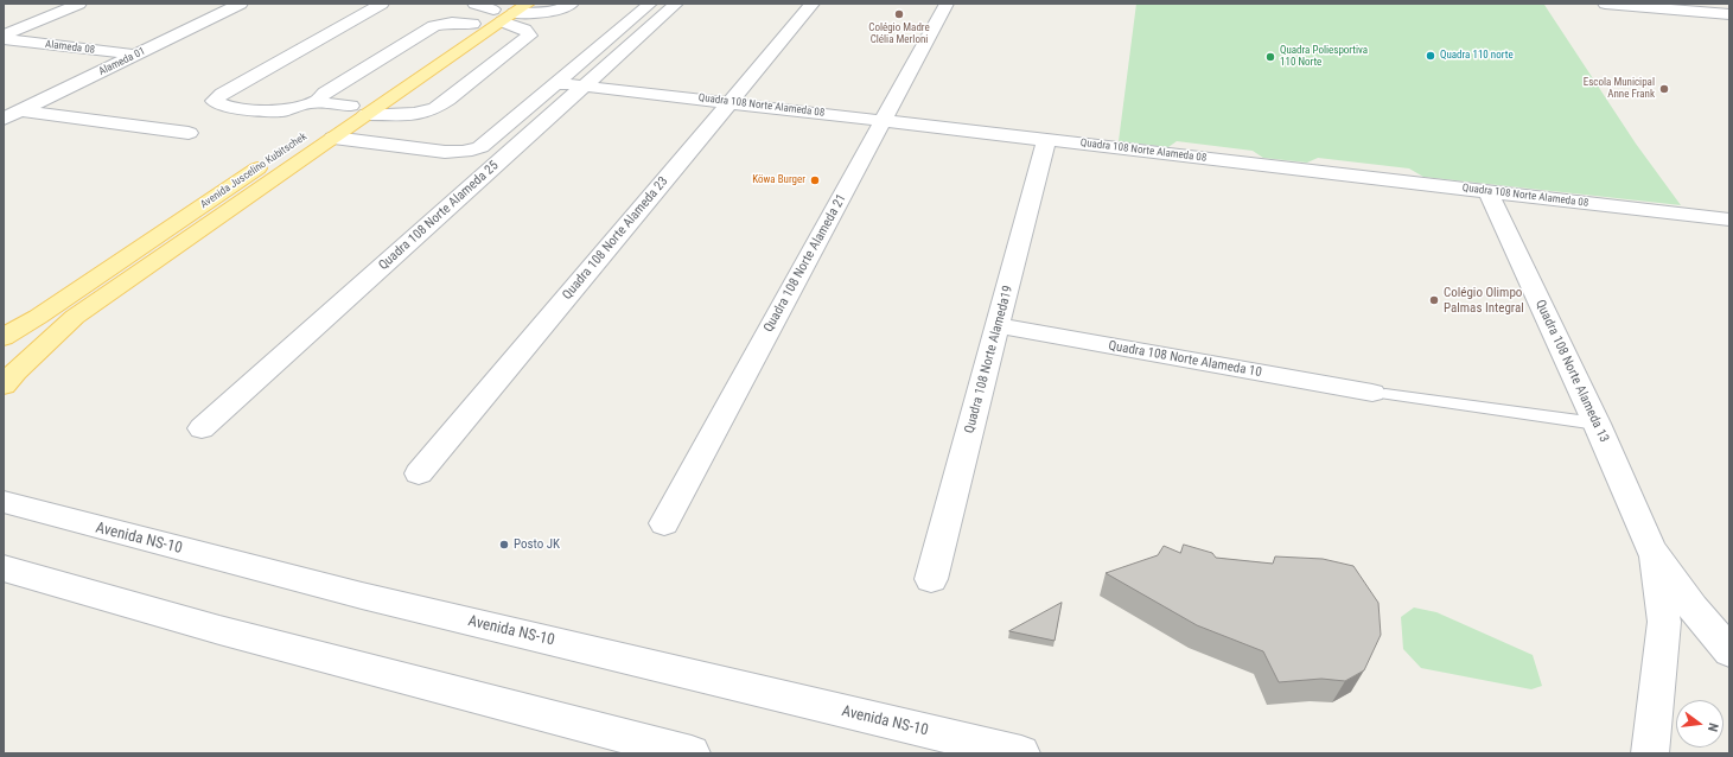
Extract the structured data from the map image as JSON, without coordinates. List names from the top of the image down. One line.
{"streets":{"main road":["Avenida Juscelino Kubitschek"],"street":["Alameda 08","Alameda 01","Quadra 108 Norte Alameda 08","Quadra 108 Norte Alameda 25","Quadra 108 Norte Alameda 23","Quadra 108 Norte Alameda 21","Quadra 108 Norte Alameda19","Quadra 108 Norte Alameda 10","Quadra 108 Norte Alameda 13","Avenida NS-10"]},"crossings":[["Alameda 08","Alameda 01"],["Quadra 108 Norte Alameda 08","Quadra 108 Norte Alameda 25"],["Quadra 108 Norte Alameda 08","Quadra 108 Norte Alameda 23"],["Quadra 108 Norte Alameda 08","Quadra 108 Norte Alameda 21"],["Quadra 108 Norte Alameda 08","Quadra 108 Norte Alameda19"],["Quadra 108 Norte Alameda 08","Quadra 108 Norte Alameda 13"],["Quadra 108 Norte Alameda19","Quadra 108 Norte Alameda 10"]],"places":["Colégio Madre Clélia Merloni","Quadra 110 norte","Quadra Poliesportiva 110 Norte","Escola Municipal Anne Frank","Köwa Burger","Colégio Olimpo Palmas Integral","Posto JK"],"north":"right"}
